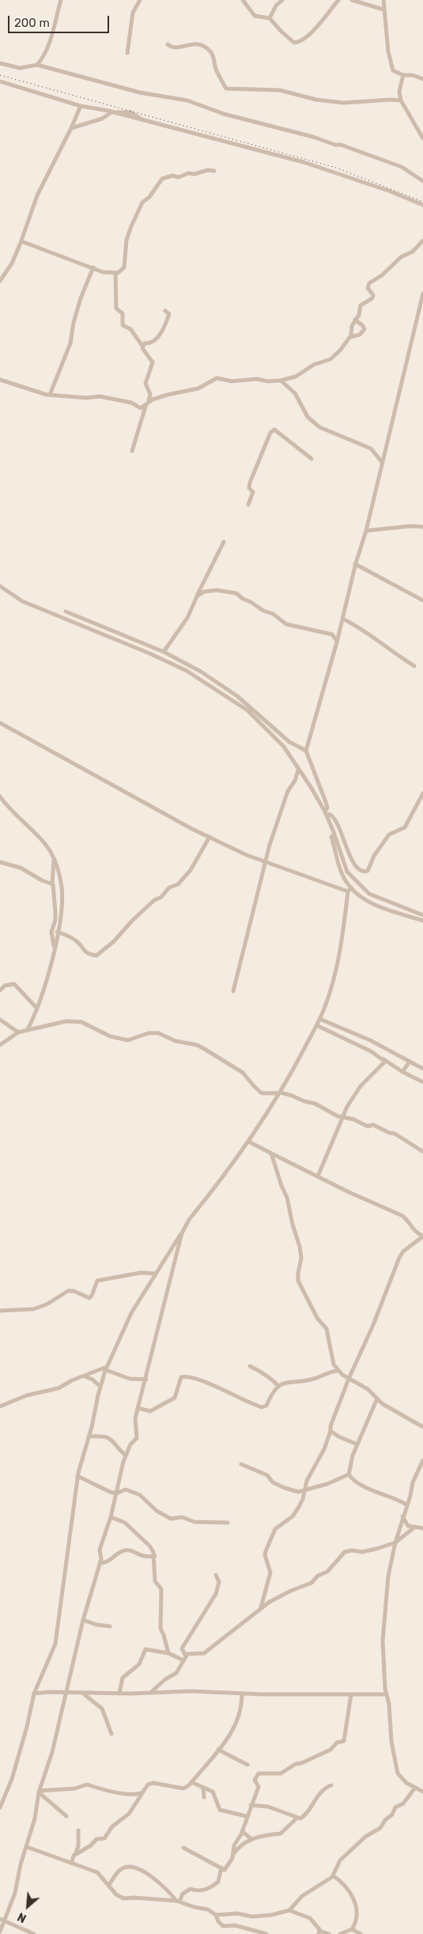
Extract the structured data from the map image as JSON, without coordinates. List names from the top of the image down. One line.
{"scale_bar":"200 m","north":"bottom left"}
